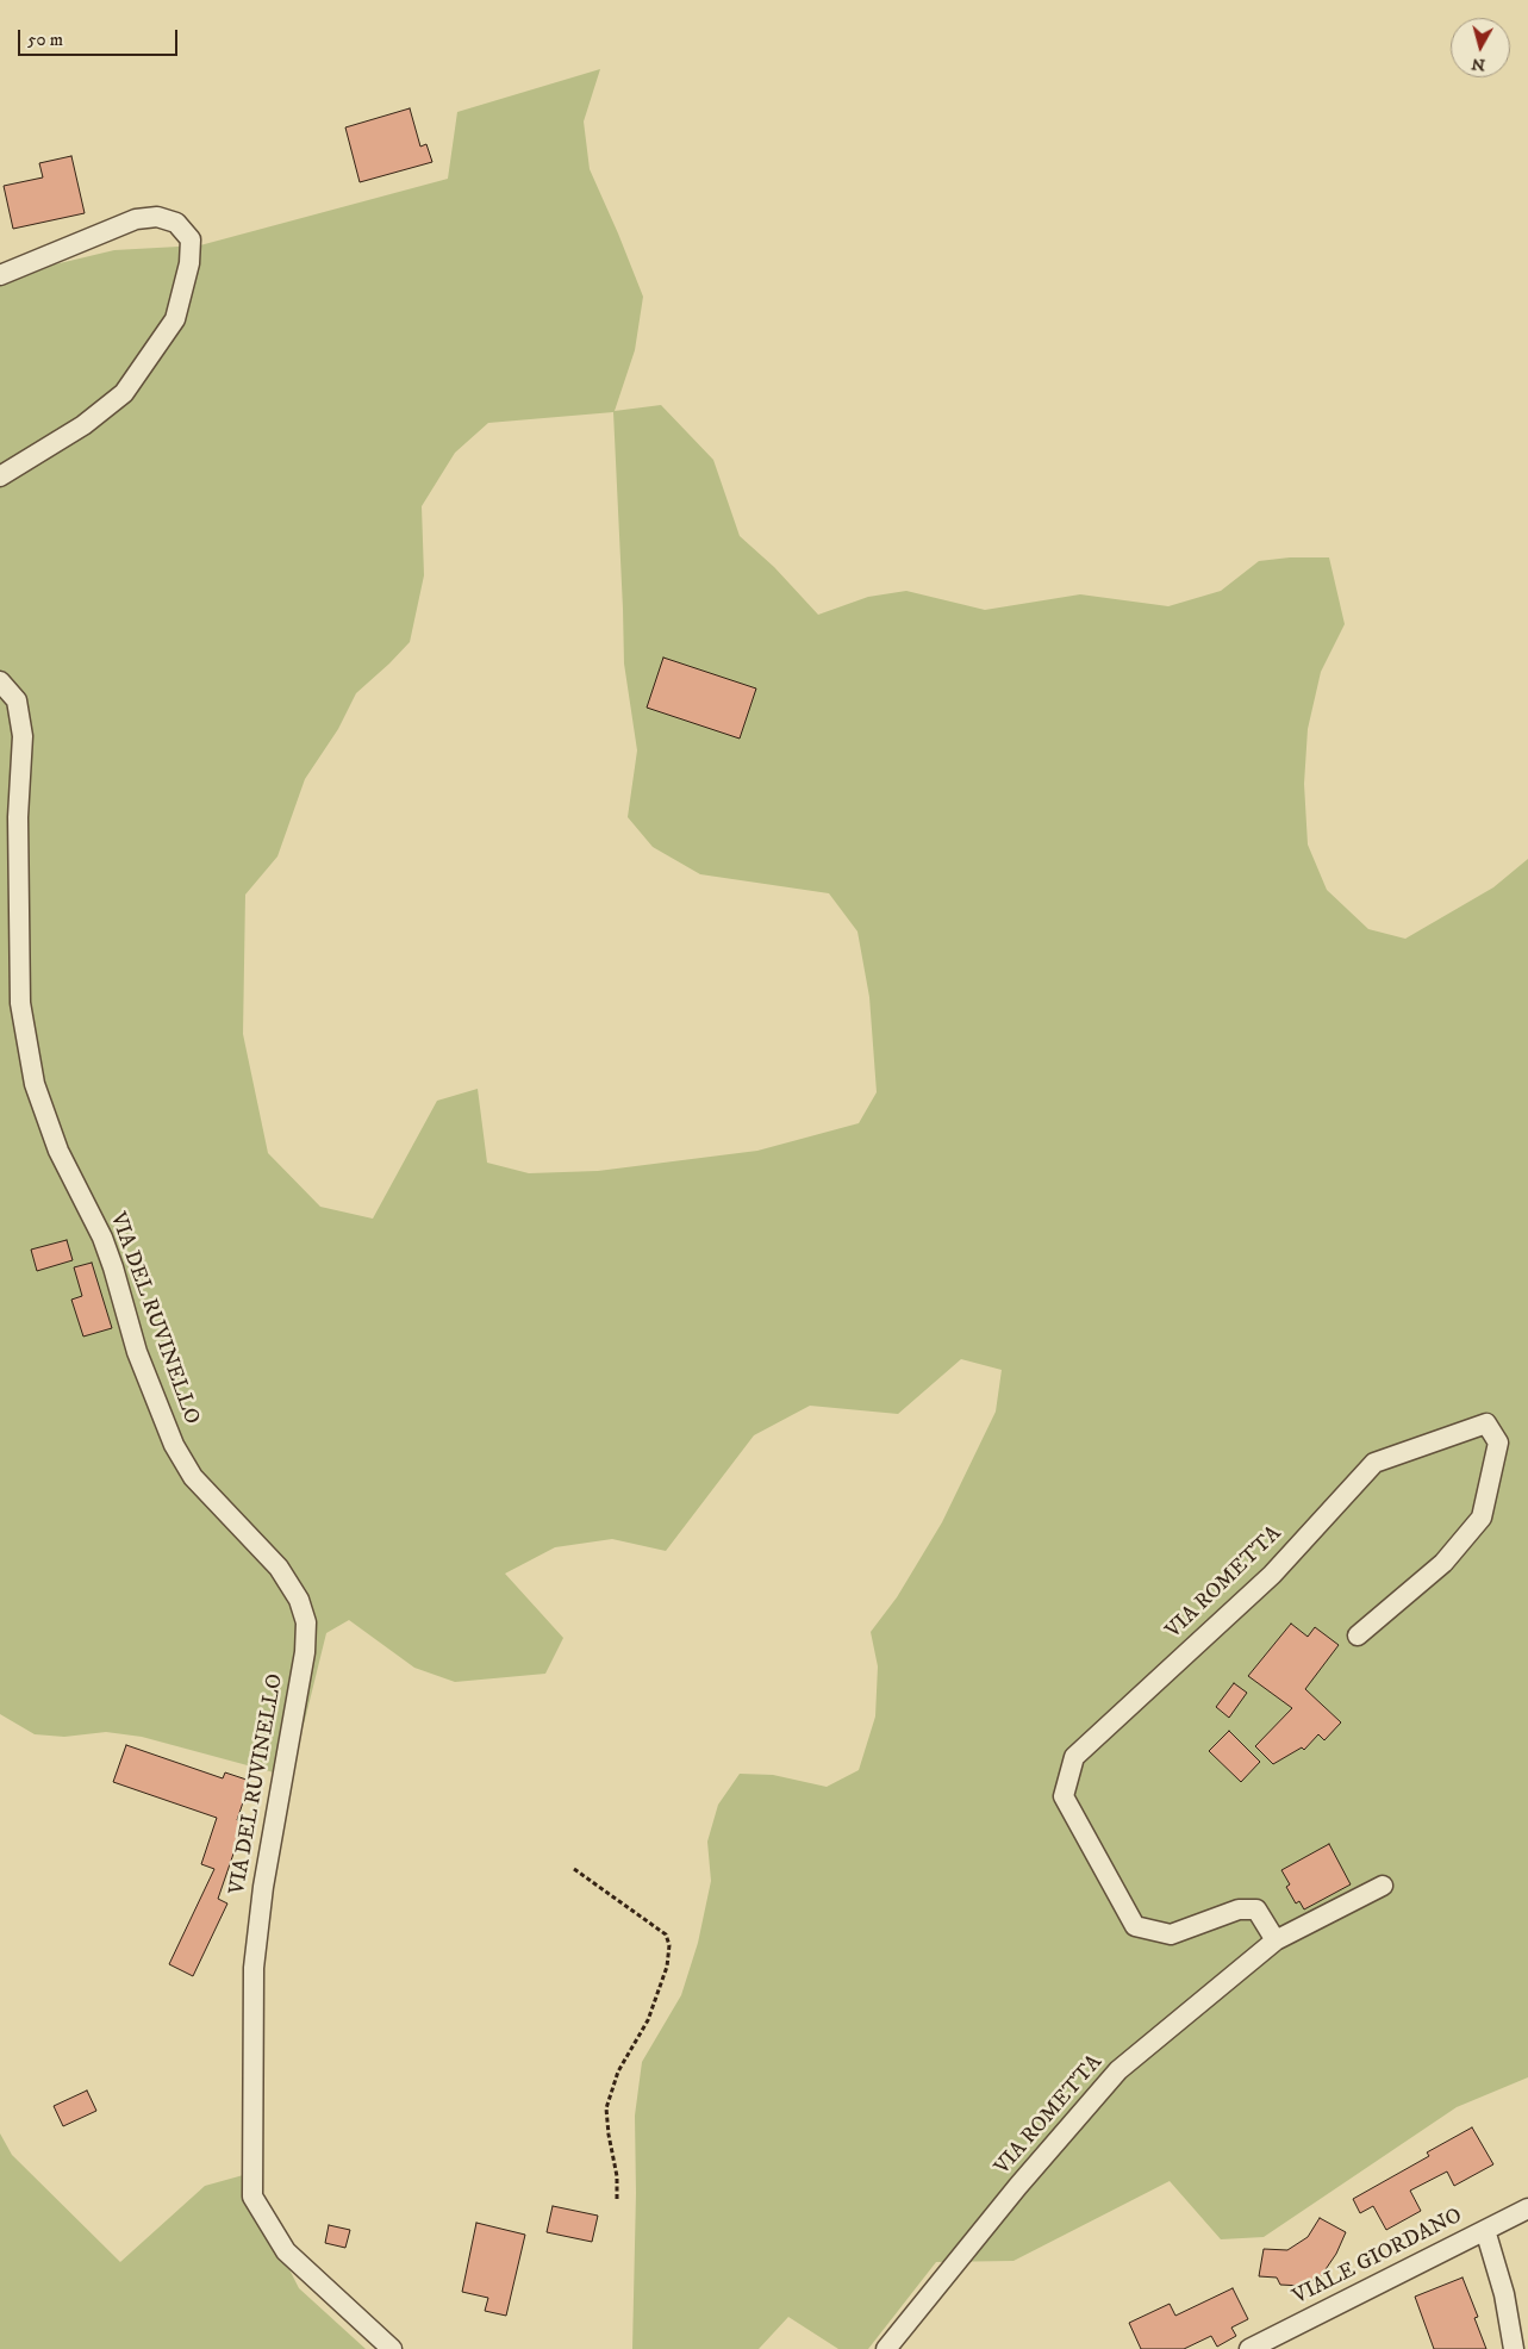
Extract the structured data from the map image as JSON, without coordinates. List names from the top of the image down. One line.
{"streets":{"street":["VIA DEL RUVINELLO","VIA ROMETTA","VIALE GIORDANO"]},"scale_bar":"50 m","north":"bottom"}
